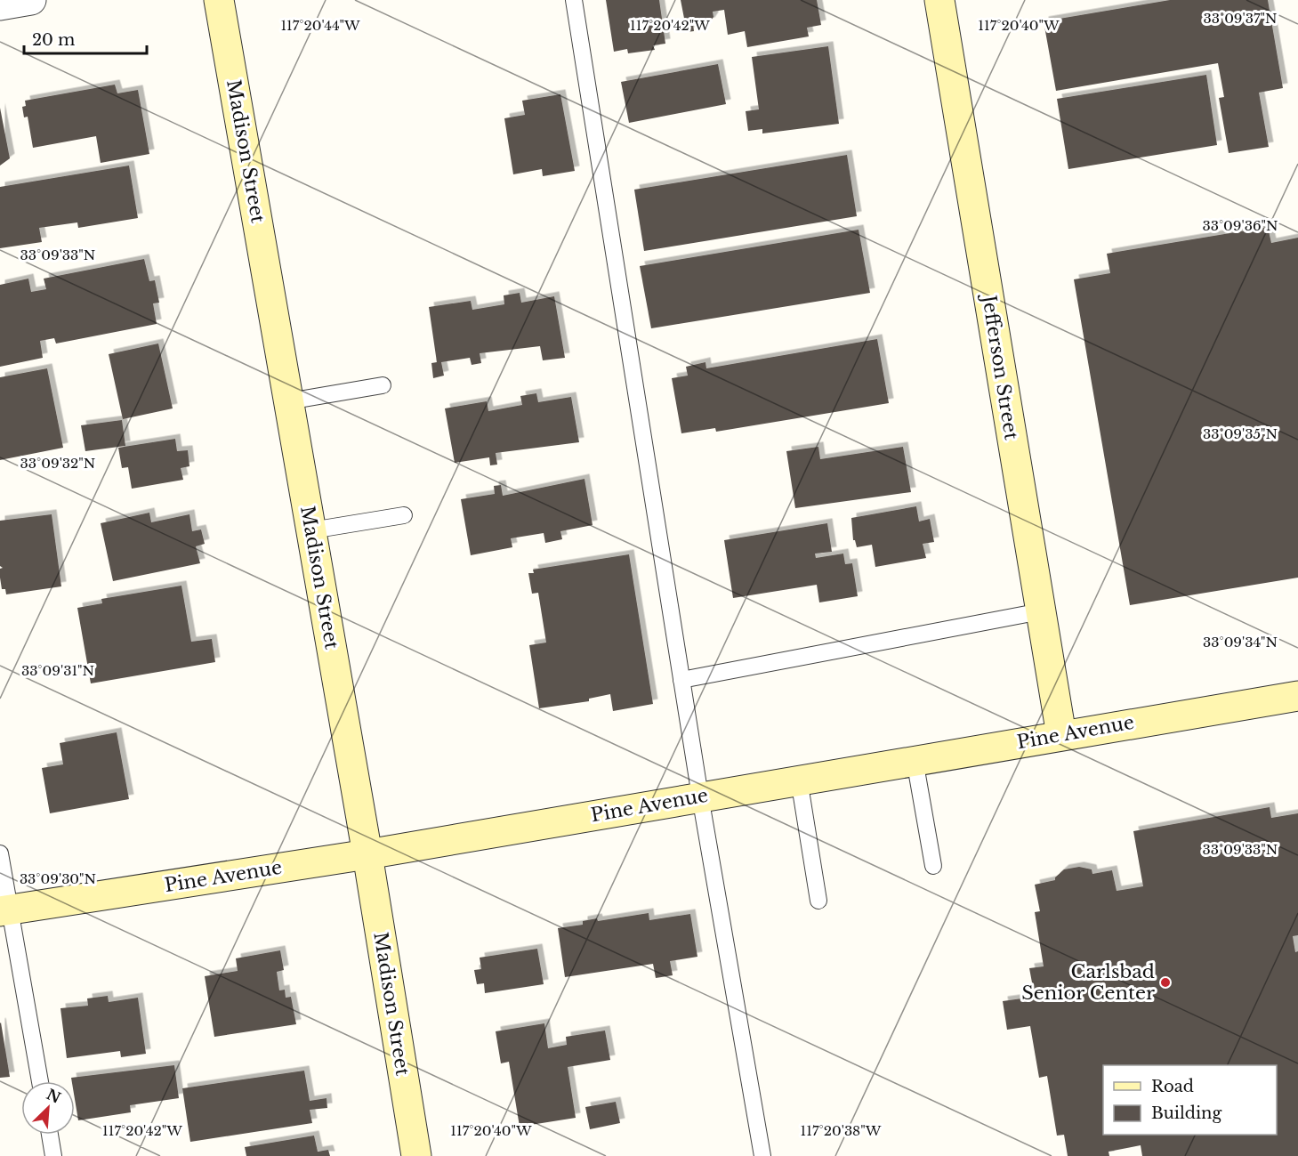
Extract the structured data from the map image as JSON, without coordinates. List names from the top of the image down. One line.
{"streets":{"street":["Madison Street","Jefferson Street","Pine Avenue"]},"crossings":[["Madison Street","Pine Avenue"],["Jefferson Street","Pine Avenue"]],"places":["Carlsbad Senior Center"],"legend":["Road","Building"],"scale_bar":"20 m","north":"top right","coordinates":["33°09'37\"N","117°20'44\"W","117°20'42\"W","117°20'40\"W","33°09'36\"N","33°09'33\"N","33°09'35\"N","33°09'32\"N","33°09'34\"N","33°09'31\"N","33°09'30\"N","117°20'38\"W"]}
